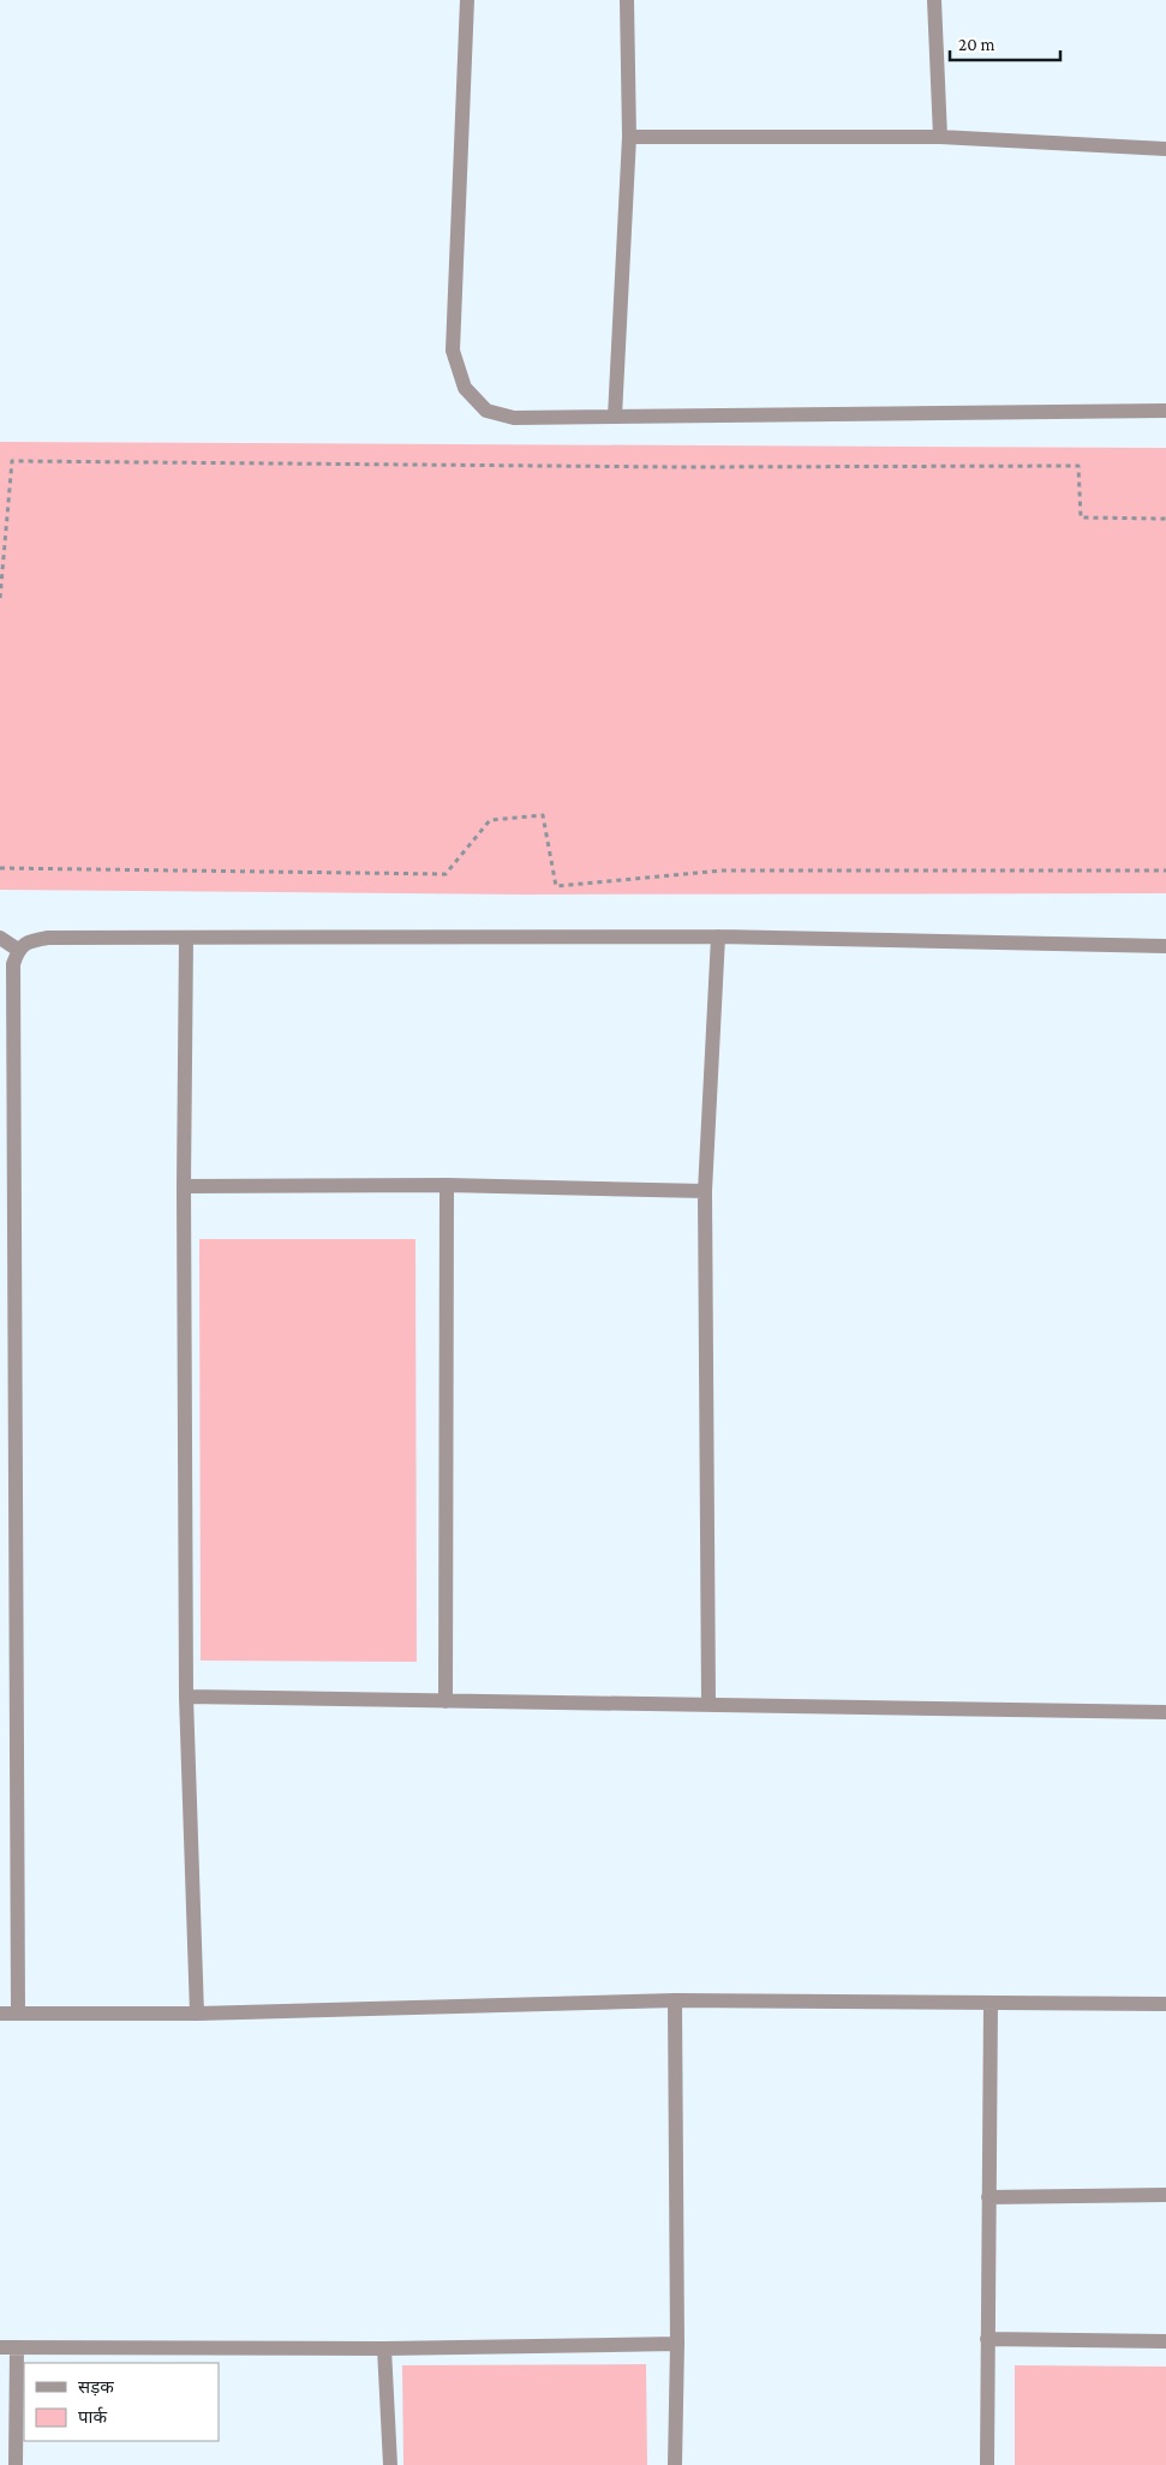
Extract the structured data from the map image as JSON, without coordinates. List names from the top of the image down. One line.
{"legend":["सड़क","पार्क"],"scale_bar":"20 m"}
